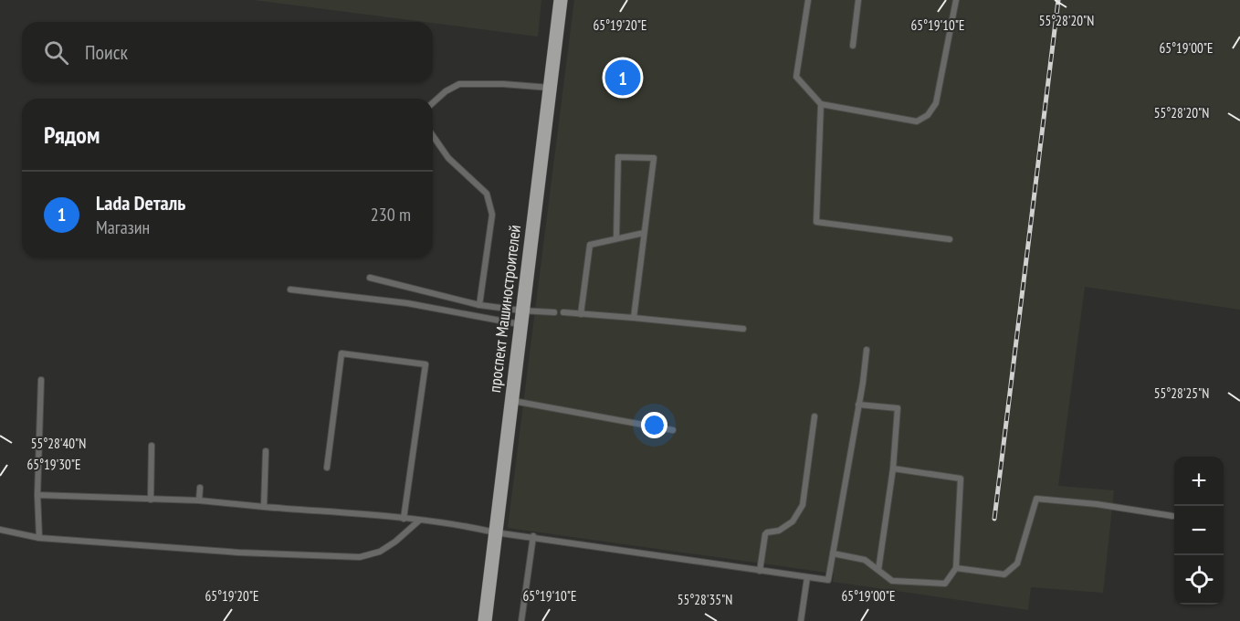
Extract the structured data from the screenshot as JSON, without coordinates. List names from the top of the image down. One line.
{"streets":{"main road":["проспект Машиностроителей"]},"page":{"search":"Поиск","pins":"1","heading":"Рядом","list":[{"mark":"1","name":"Lada Dеталь","note":"Магазин","value":"230 m"}],"map_buttons":["+","−"]},"coordinates":["55°28'20\"N","65°19'20\"E","65°19'10\"E","65°19'00\"E","55°28'25\"N","55°28'40\"N","65°19'30\"E","55°28'35\"N"]}
